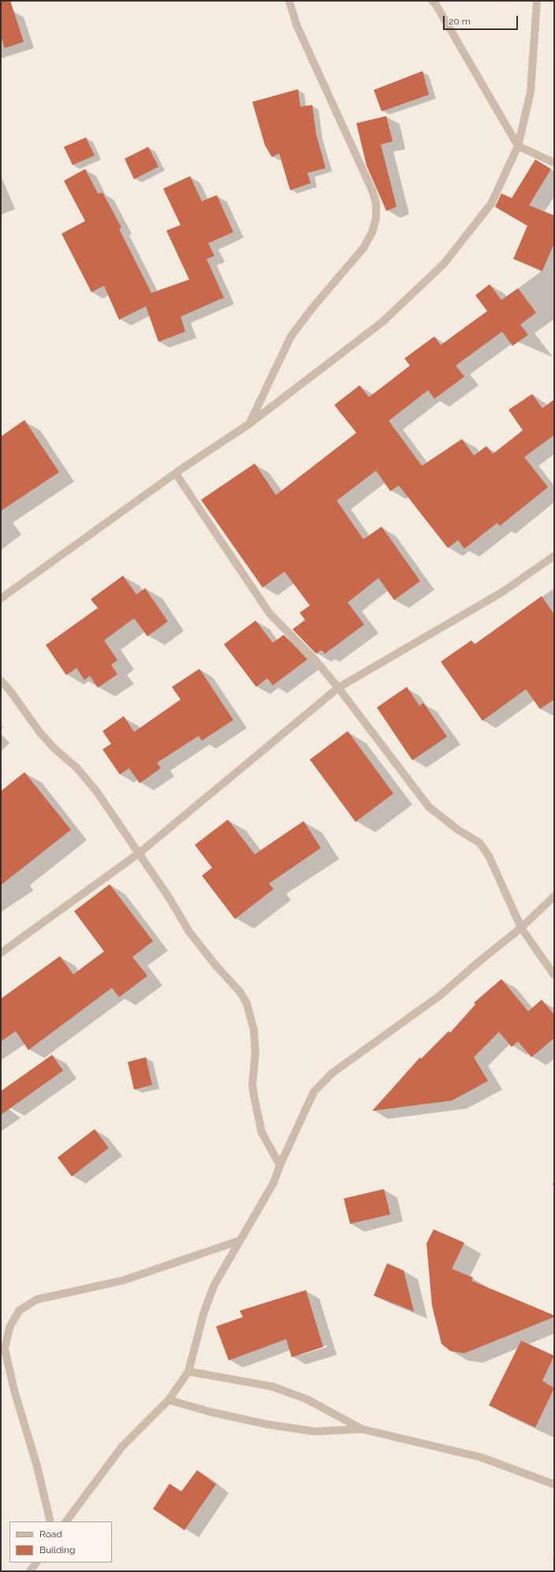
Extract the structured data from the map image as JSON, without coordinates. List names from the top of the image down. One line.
{"legend":["Road","Building"],"scale_bar":"20 m"}
